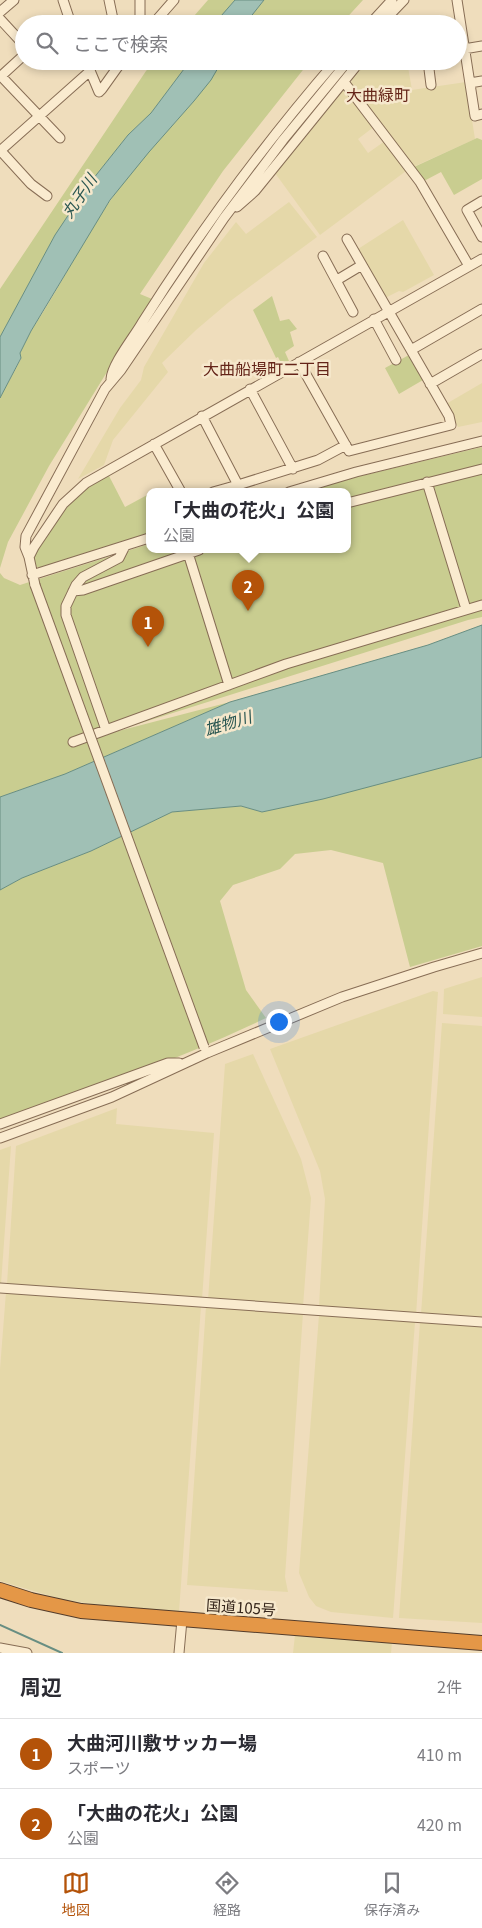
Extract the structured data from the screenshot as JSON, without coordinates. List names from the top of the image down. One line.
{"streets":{"highway":["国道105号"]},"districts":["大曲緑町","大曲船場町二丁目"],"water":["丸子川","雄物川"],"page":{"search":"ここで検索","popup":["「大曲の花火」公園","公園"],"pins":["2","1"],"heading":["周辺","2件"],"list":[{"mark":"1","name":"大曲河川敷サッカー場","note":"スポーツ","value":"410 m"},{"mark":"2","name":"「大曲の花火」公園","note":"公園","value":"420 m"}],"nav":["地図","経路","保存済み"]}}
